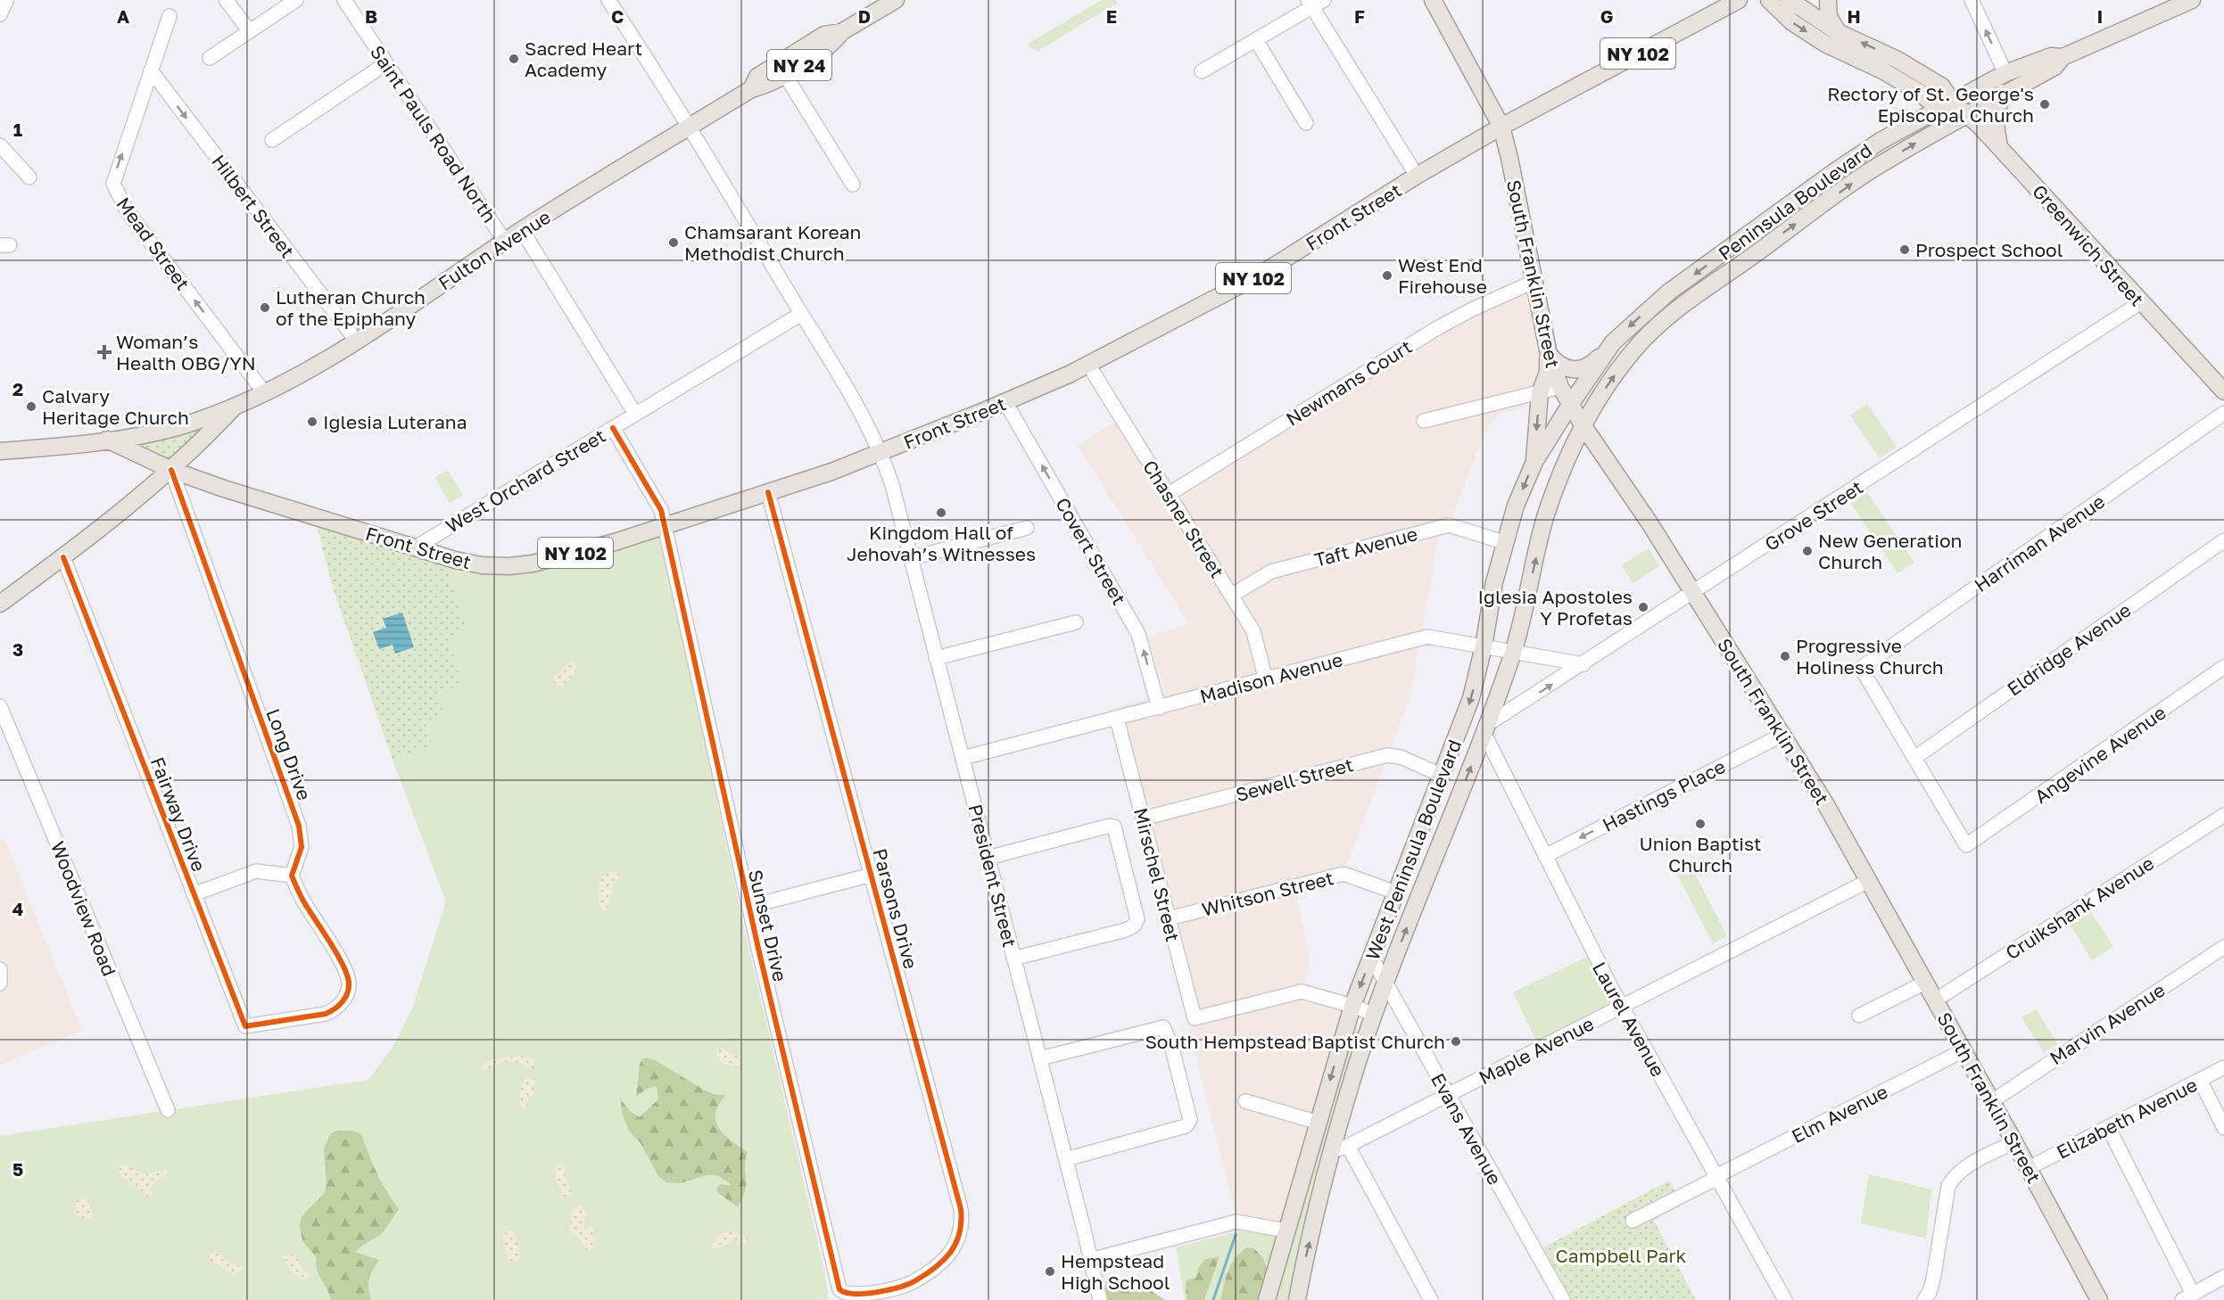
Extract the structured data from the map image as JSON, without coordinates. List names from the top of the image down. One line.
{"streets":{"main road":["NY 102","NY 24","Peninsula Boulevard","Front Street","Greenwich Street","Fulton Avenue","South Franklin Street","West Peninsula Boulevard"],"street":["Saint Pauls Road North","Hilbert Street","Mead Street","Newmans Court","West Orchard Street","Grove Street","Chasner Street","Harriman Avenue","Taft Avenue","Covert Street","Eldridge Avenue","Madison Avenue","Long Drive","Angevine Avenue","Sewell Street","Hastings Place","Fairway Drive","Mirschel Street","President Street","Whitson Street","Cruikshank Avenue","Woodview Road","Parsons Drive","Sunset Drive","Laurel Avenue","Marvin Avenue","Maple Avenue","Elm Avenue","Elizabeth Avenue","Evans Avenue"]},"crossings":[["NY 24","Front Street"],["NY 24","Fulton Avenue"],["Saint Pauls Road North","Fulton Avenue"],["Peninsula Boulevard","Greenwich Street"],["Peninsula Boulevard","South Franklin Street"],["Peninsula Boulevard","West Peninsula Boulevard"],["Hilbert Street","Mead Street"],["Hilbert Street","Fulton Avenue"],["Front Street","South Franklin Street"],["Front Street","West Orchard Street"],["Front Street","Chasner Street"],["Front Street","Covert Street"],["Front Street","Long Drive"],["Front Street","President Street"],["Front Street","Parsons Drive"],["Front Street","Sunset Drive"],["Mead Street","Fulton Avenue"],["Greenwich Street","Grove Street"],["Fulton Avenue","President Street"],["South Franklin Street","Newmans Court"],["South Franklin Street","Grove Street"],["South Franklin Street","Hastings Place"],["South Franklin Street","West Peninsula Boulevard"],["South Franklin Street","Cruikshank Avenue"],["South Franklin Street","Marvin Avenue"],["South Franklin Street","Maple Avenue"],["South Franklin Street","Elm Avenue"],["South Franklin Street","Elizabeth Avenue"],["Newmans Court","Chasner Street"],["West Orchard Street","President Street"],["West Orchard Street","Sunset Drive"],["Grove Street","Madison Avenue"],["Grove Street","West Peninsula Boulevard"],["Grove Street","Laurel Avenue"],["Chasner Street","Taft Avenue"],["Chasner Street","Madison Avenue"],["Harriman Avenue","Eldridge Avenue"],["Harriman Avenue","Angevine Avenue"],["Taft Avenue","West Peninsula Boulevard"],["Covert Street","Madison Avenue"],["Eldridge Avenue","Angevine Avenue"],["Madison Avenue","West Peninsula Boulevard"],["Madison Avenue","Mirschel Street"],["Madison Avenue","President Street"],["Long Drive","Fairway Drive"],["Sewell Street","West Peninsula Boulevard"],["Sewell Street","Mirschel Street"],["Hastings Place","Laurel Avenue"],["West Peninsula Boulevard","Mirschel Street"],["West Peninsula Boulevard","Whitson Street"],["West Peninsula Boulevard","Laurel Avenue"],["West Peninsula Boulevard","Maple Avenue"],["West Peninsula Boulevard","Evans Avenue"],["Mirschel Street","Whitson Street"],["Parsons Drive","Sunset Drive"],["Laurel Avenue","Maple Avenue"],["Laurel Avenue","Elm Avenue"],["Maple Avenue","Evans Avenue"]],"one_way":["Hilbert Street","Mead Street","Covert Street","Hastings Place"],"parks":["Campbell Park"],"places":{"other":["Sacred Heart Academy","Rectory of St. George's Episcopal Church","Chamsarant Korean Methodist Church","Prospect School","West End Firehouse","Lutheran Church of the Epiphany","Calvary Heritage Church","Iglesia Luterana","Kingdom Hall of Jehovah’s Witnesses","New Generation Church","Iglesia Apostoles Y Profetas","Progressive Holiness Church","Union Baptist Church","South Hempstead Baptist Church","Hempstead High School"],"health":["Woman’s Health OBG/YN"]},"grid":{"columns":["A","B","C","D","E","F","G","H","I"],"rows":["1","2","3","4","5"]}}
